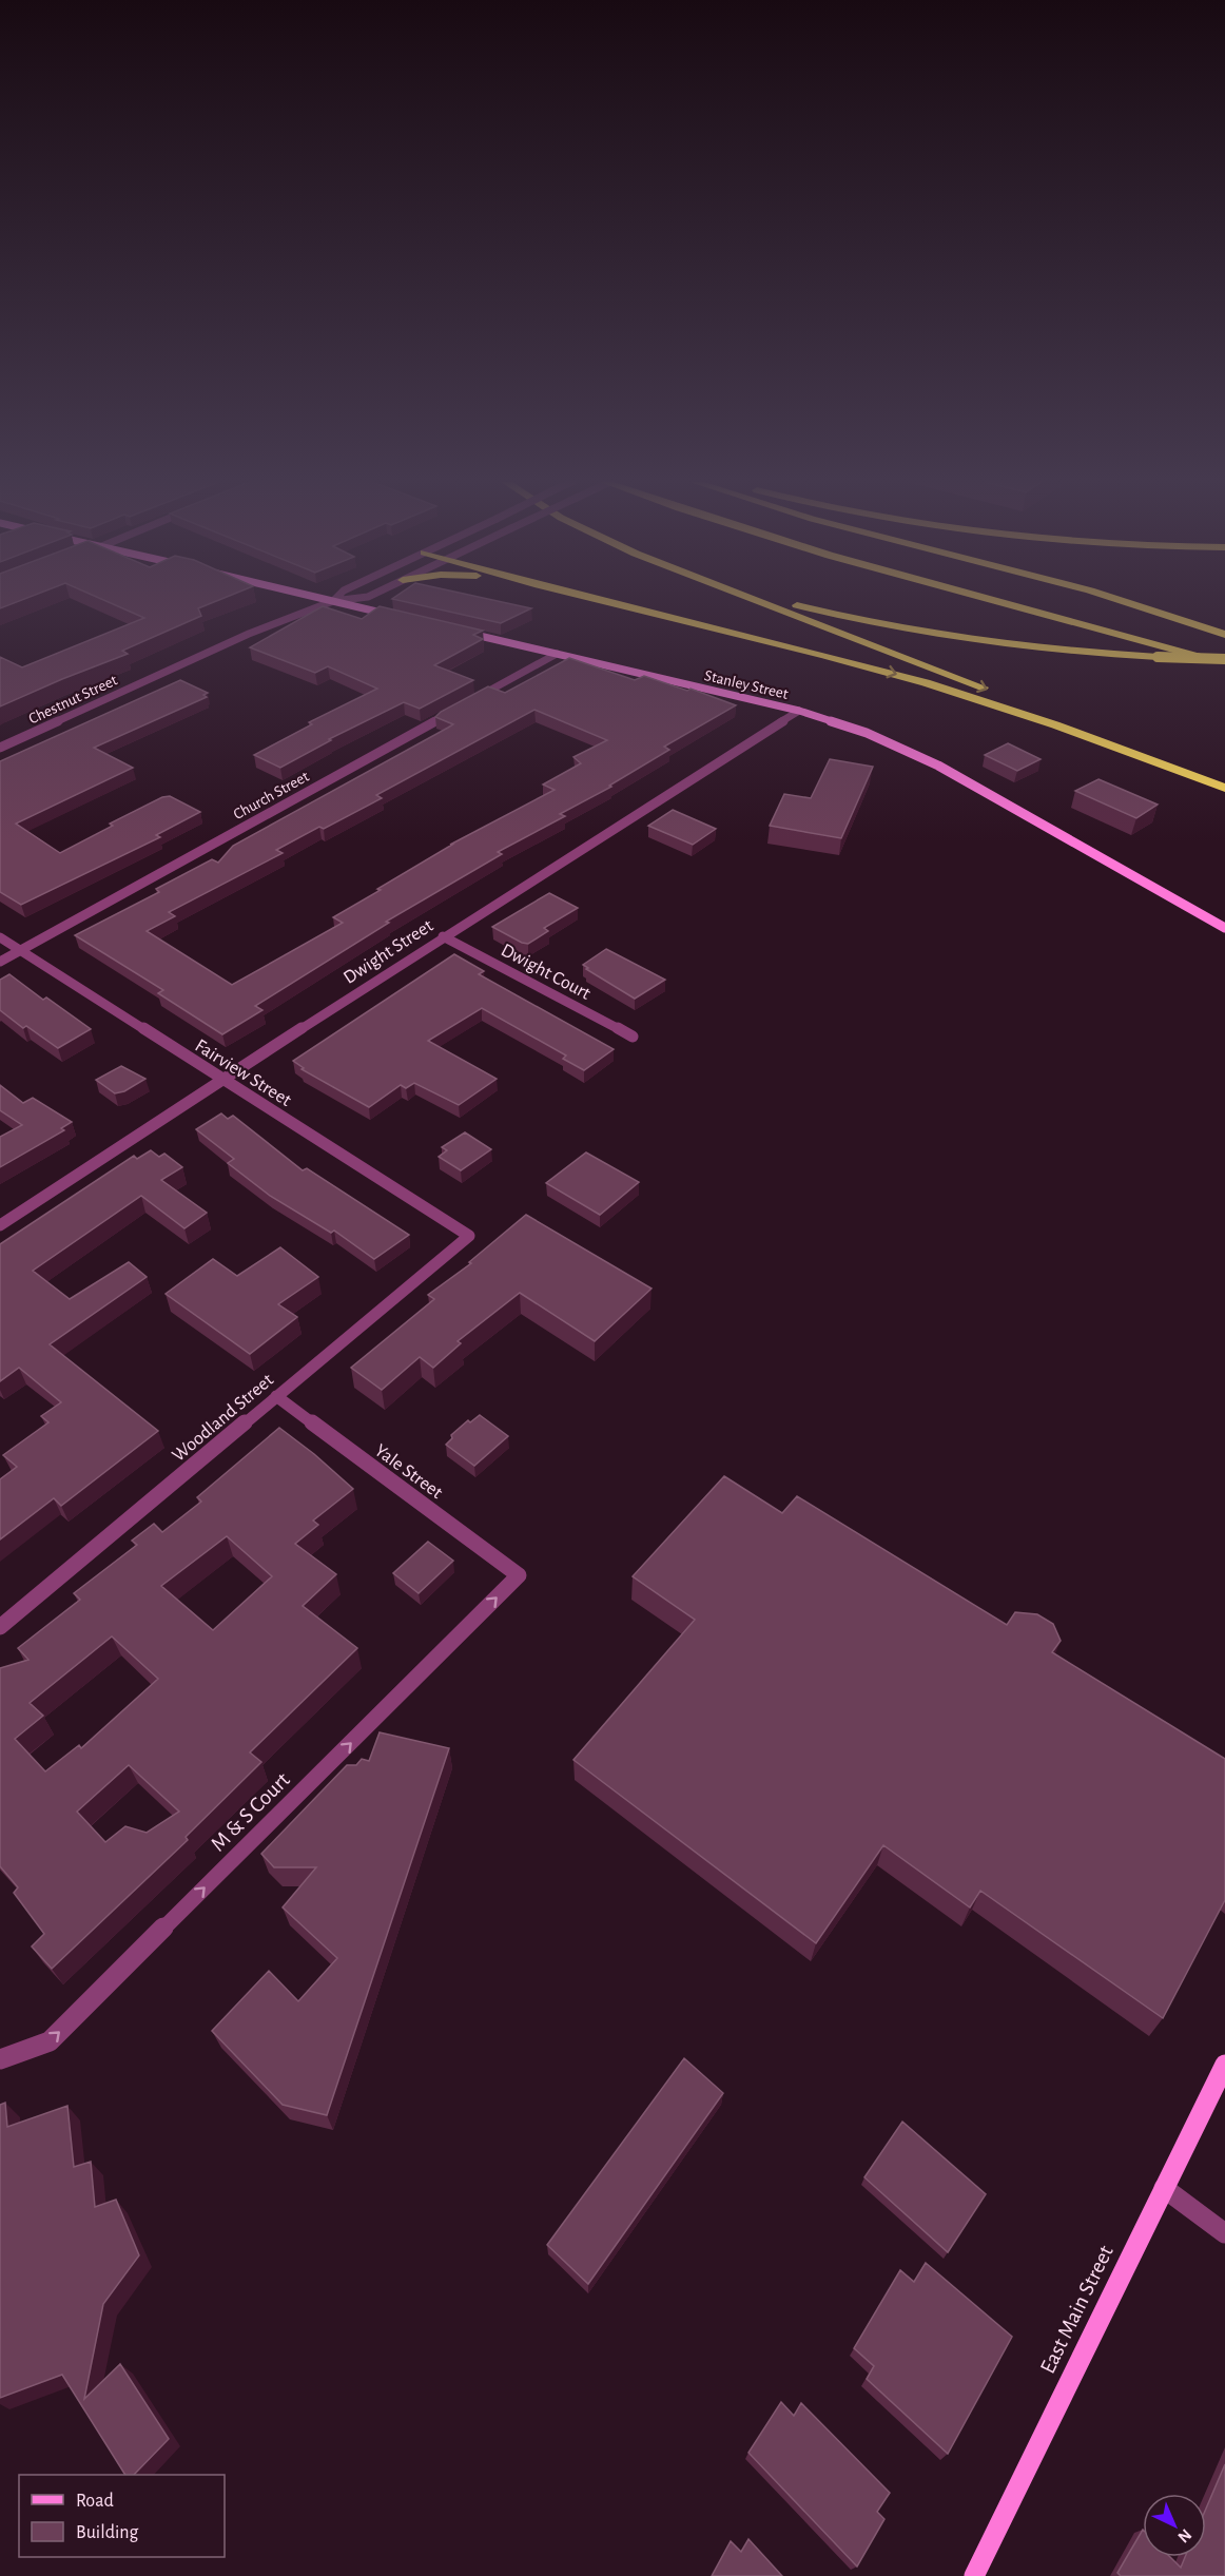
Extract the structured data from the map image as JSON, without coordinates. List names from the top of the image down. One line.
{"streets":{"main road":["Stanley Street","East Main Street"],"street":["Chestnut Street","Church Street","Dwight Street","Dwight Court","Fairview Street","Woodland Street","Yale Street","M & S Court"]},"crossings":[["Stanley Street","Dwight Street"],["Church Street","Fairview Street"],["Dwight Street","Dwight Court"],["Dwight Street","Fairview Street"],["Fairview Street","Woodland Street"],["Woodland Street","Yale Street"],["Yale Street","M & S Court"]],"one_way":["M & S Court"],"legend":["Road","Building"],"north":"bottom right"}
